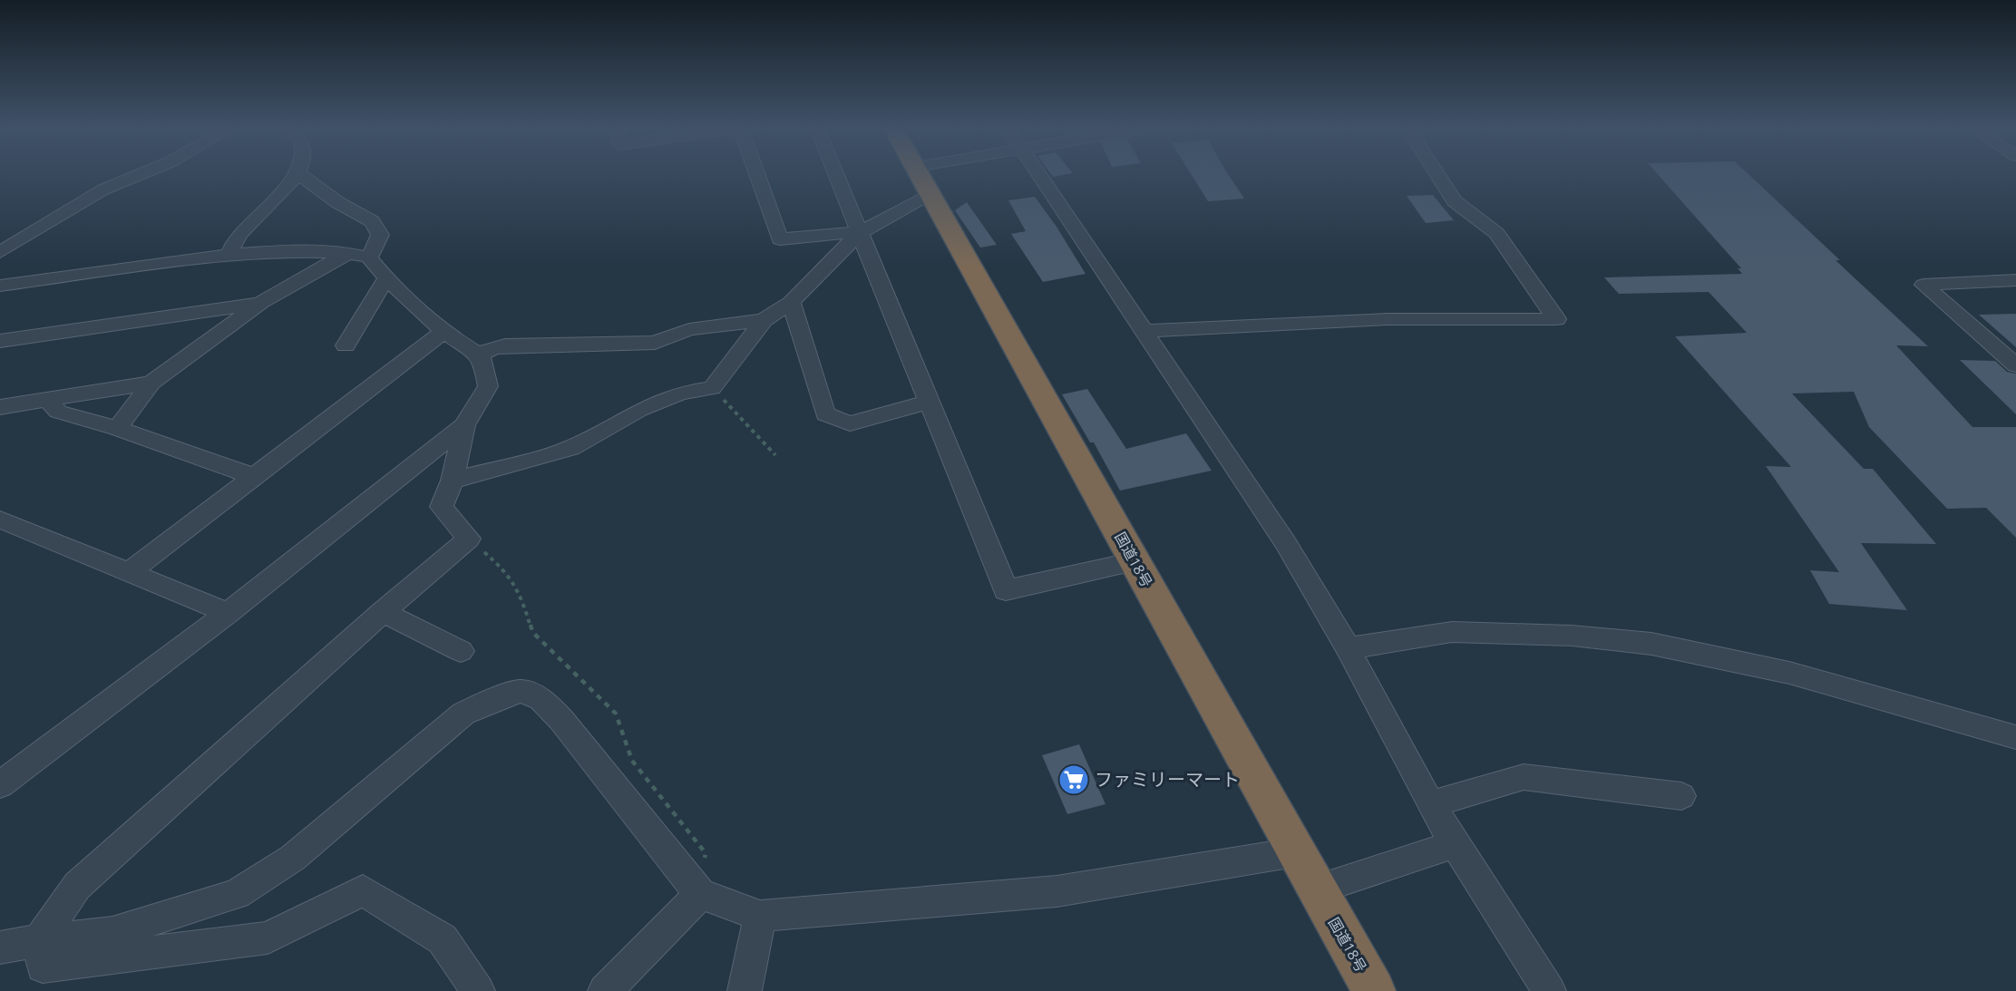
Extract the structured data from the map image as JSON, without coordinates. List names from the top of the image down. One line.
{"streets":{"highway":["国道18号"]},"places":{"supermarket":["ファミリーマート"]}}
